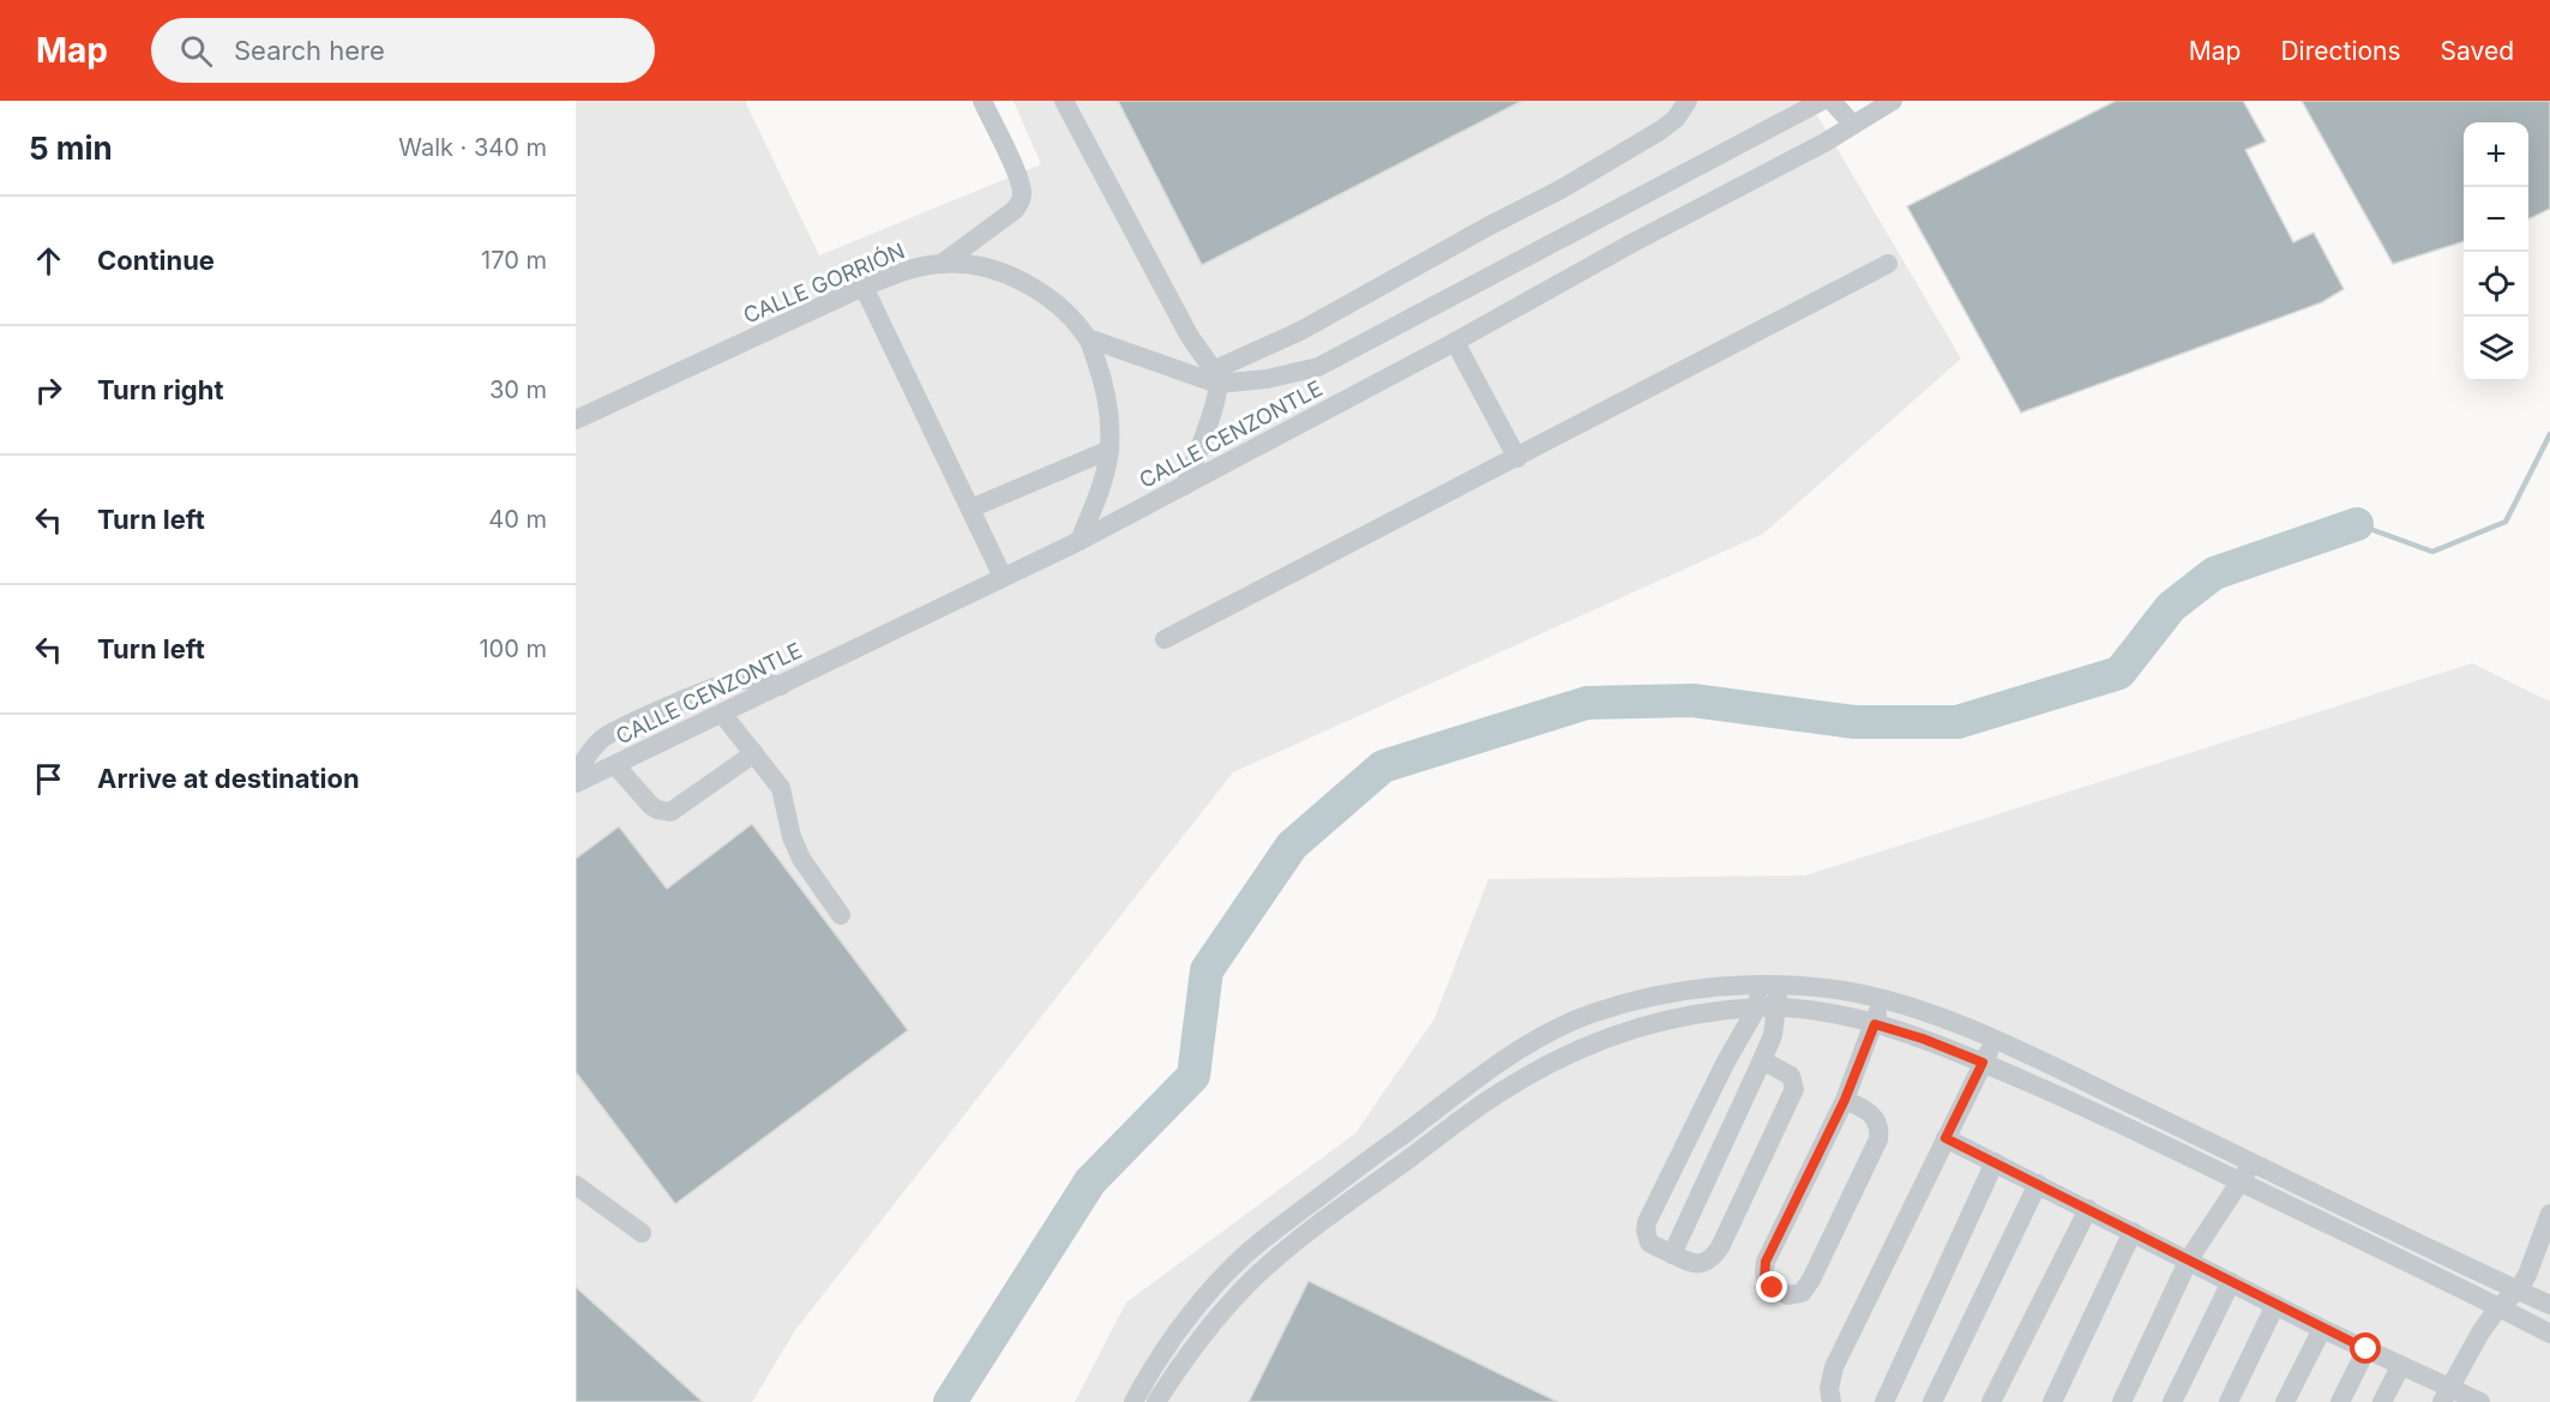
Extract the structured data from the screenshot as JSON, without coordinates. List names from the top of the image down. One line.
{"streets":{"street":["CALLE GORRIÓN","CALLE CENZONTLE"]},"crossings":[["CALLE GORRIÓN","CALLE CENZONTLE"]],"page":{"header":"Map","search":"Search here","nav":["Map","Directions","Saved"],"heading":["5 min","Walk · 340 m"],"map_buttons":["+","−"],"list":[["Continue","170 m"],["Turn right","30 m"],["Turn left","40 m"],["Turn left","100 m"],"Arrive at destination"]}}
